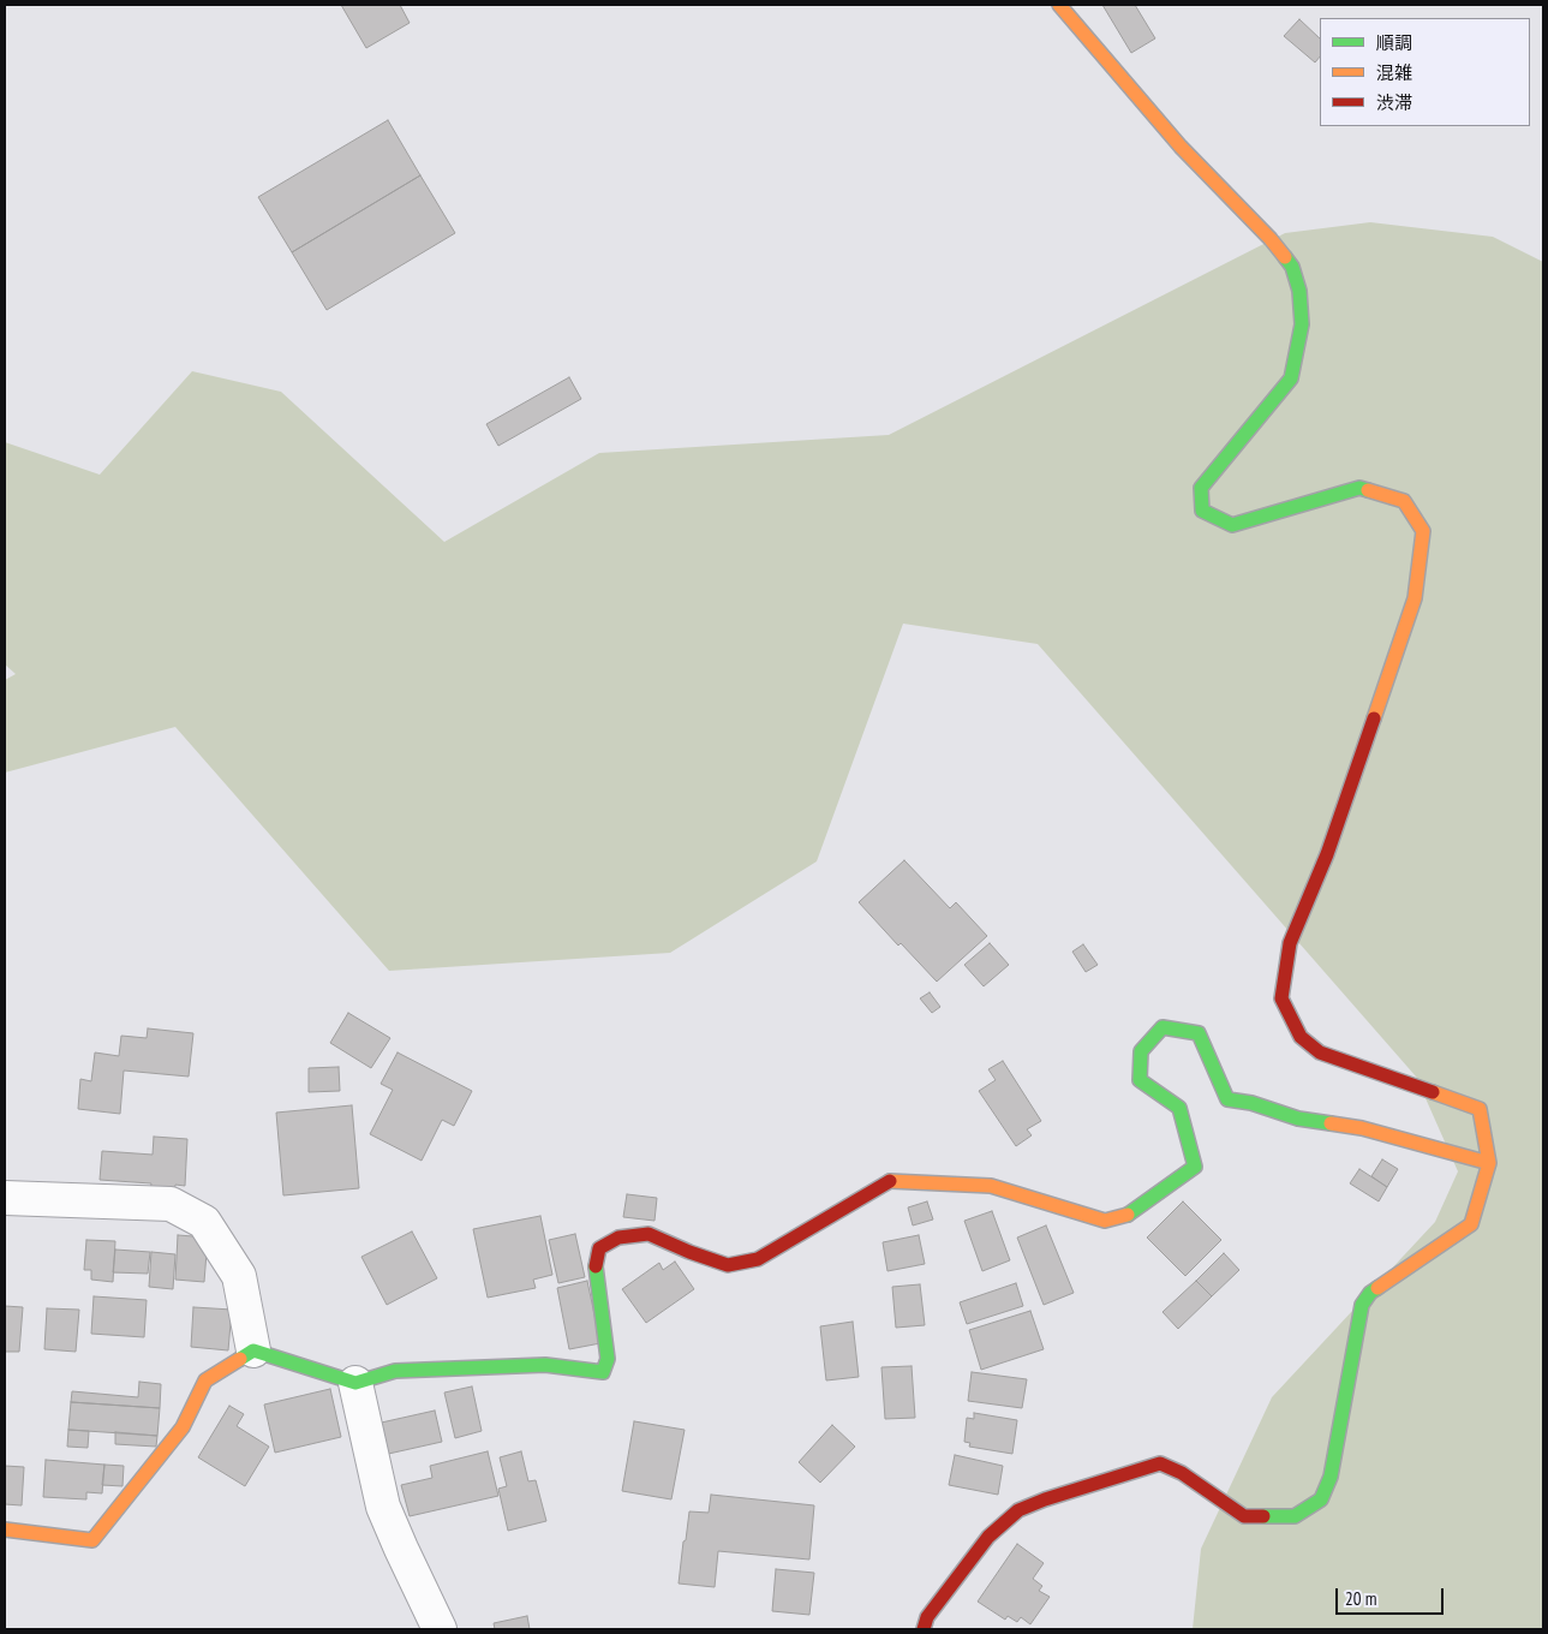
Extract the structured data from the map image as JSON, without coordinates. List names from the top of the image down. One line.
{"legend":["順調","混雑","渋滞"],"scale_bar":"20 m"}
